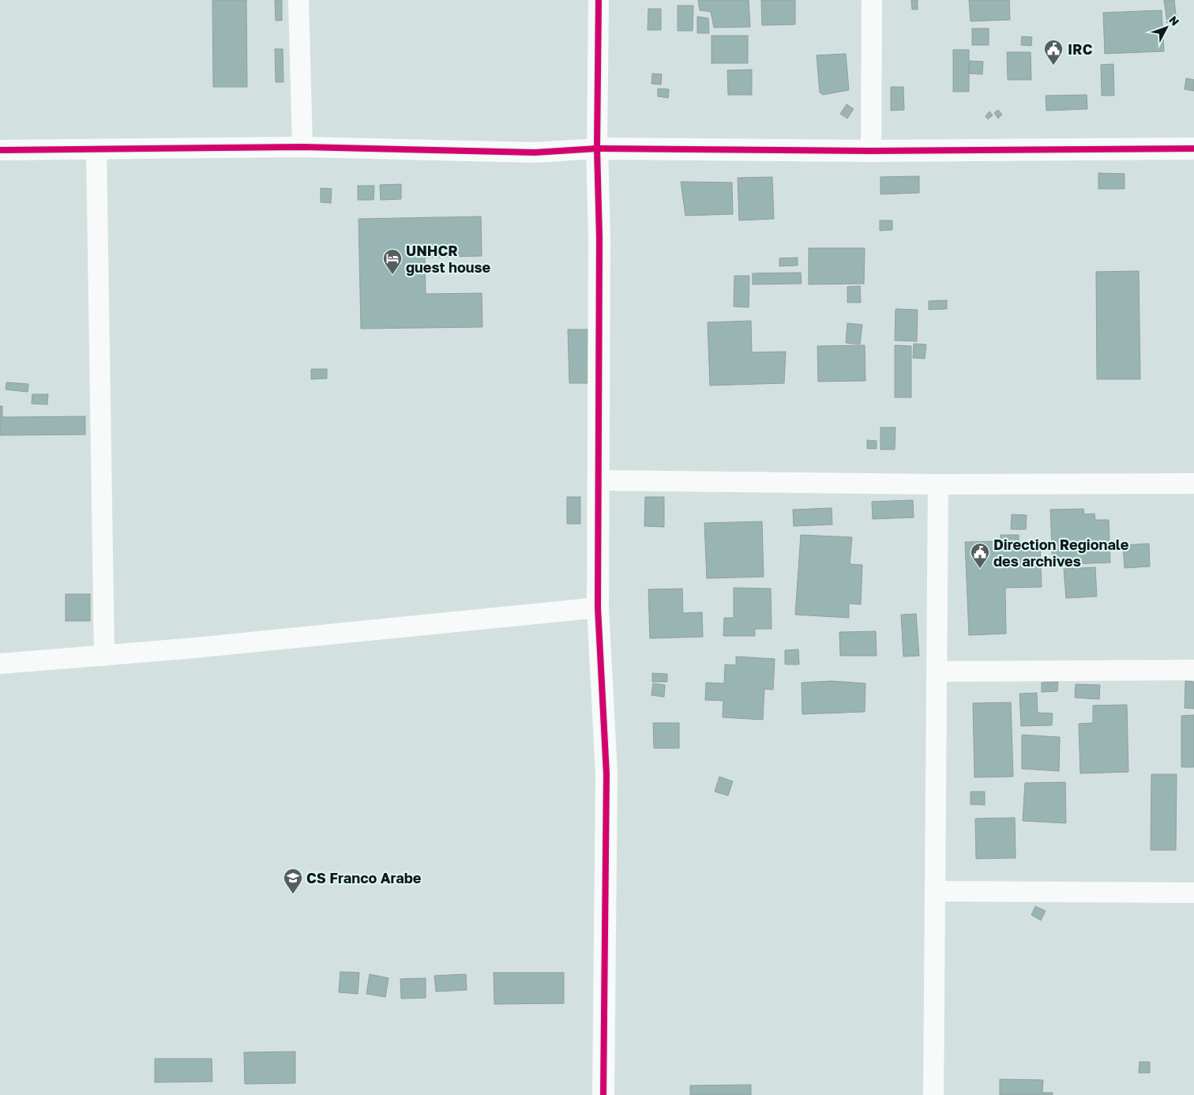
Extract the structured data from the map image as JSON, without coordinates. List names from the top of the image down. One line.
{"places":{"public building":["IRC","Direction Regionale des archives"],"hotel":["UNHCR guest house"],"school or university":["CS Franco Arabe"]},"north":"top right"}
